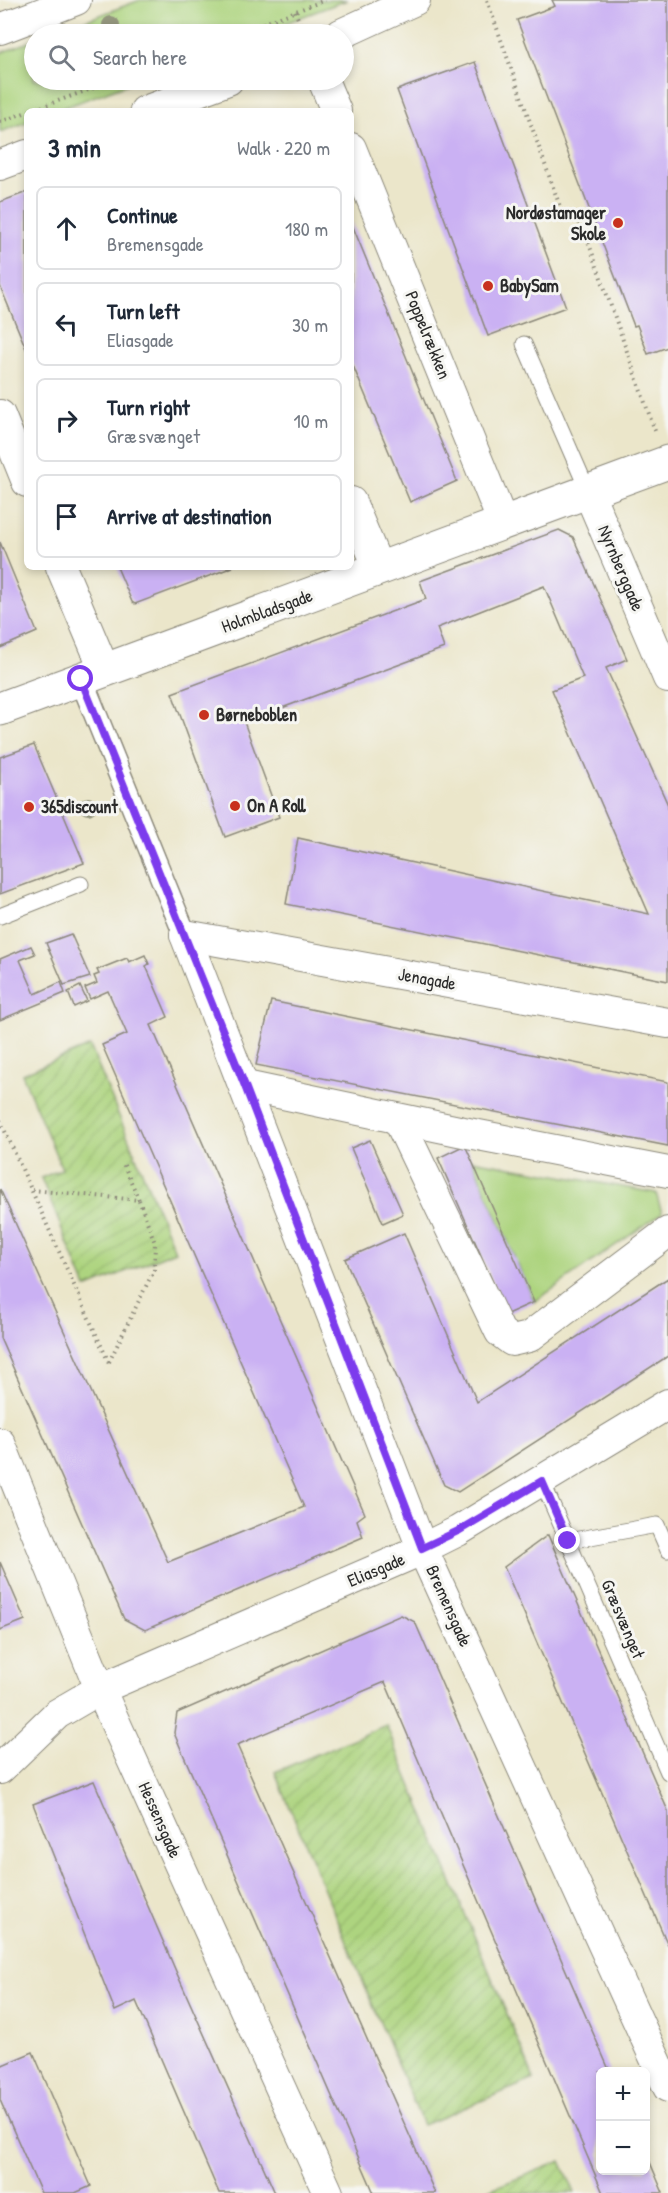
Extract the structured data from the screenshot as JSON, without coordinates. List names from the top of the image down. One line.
{"streets":{"street":["Poppelrækken","Nyrnberggade","Holmbladsgade","Jenagade","Eliasgade","Bremensgade","Hessensgade"],"lane":["Græsvænget"]},"crossings":[["Poppelrækken","Holmbladsgade"],["Nyrnberggade","Holmbladsgade"],["Holmbladsgade","Bremensgade"],["Jenagade","Bremensgade"],["Eliasgade","Bremensgade"],["Eliasgade","Græsvænget"],["Eliasgade","Hessensgade"]],"places":["Nordøstamager Skole","BabySam","Børneboblen","On A Roll","365discount"],"page":{"search":"Search here","heading":["3 min","Walk · 220 m"],"list":[["Continue","Bremensgade","180 m"],["Turn left","Eliasgade","30 m"],["Turn right","Græsvænget","10 m"],"Arrive at destination"],"map_buttons":["+","−"]}}
